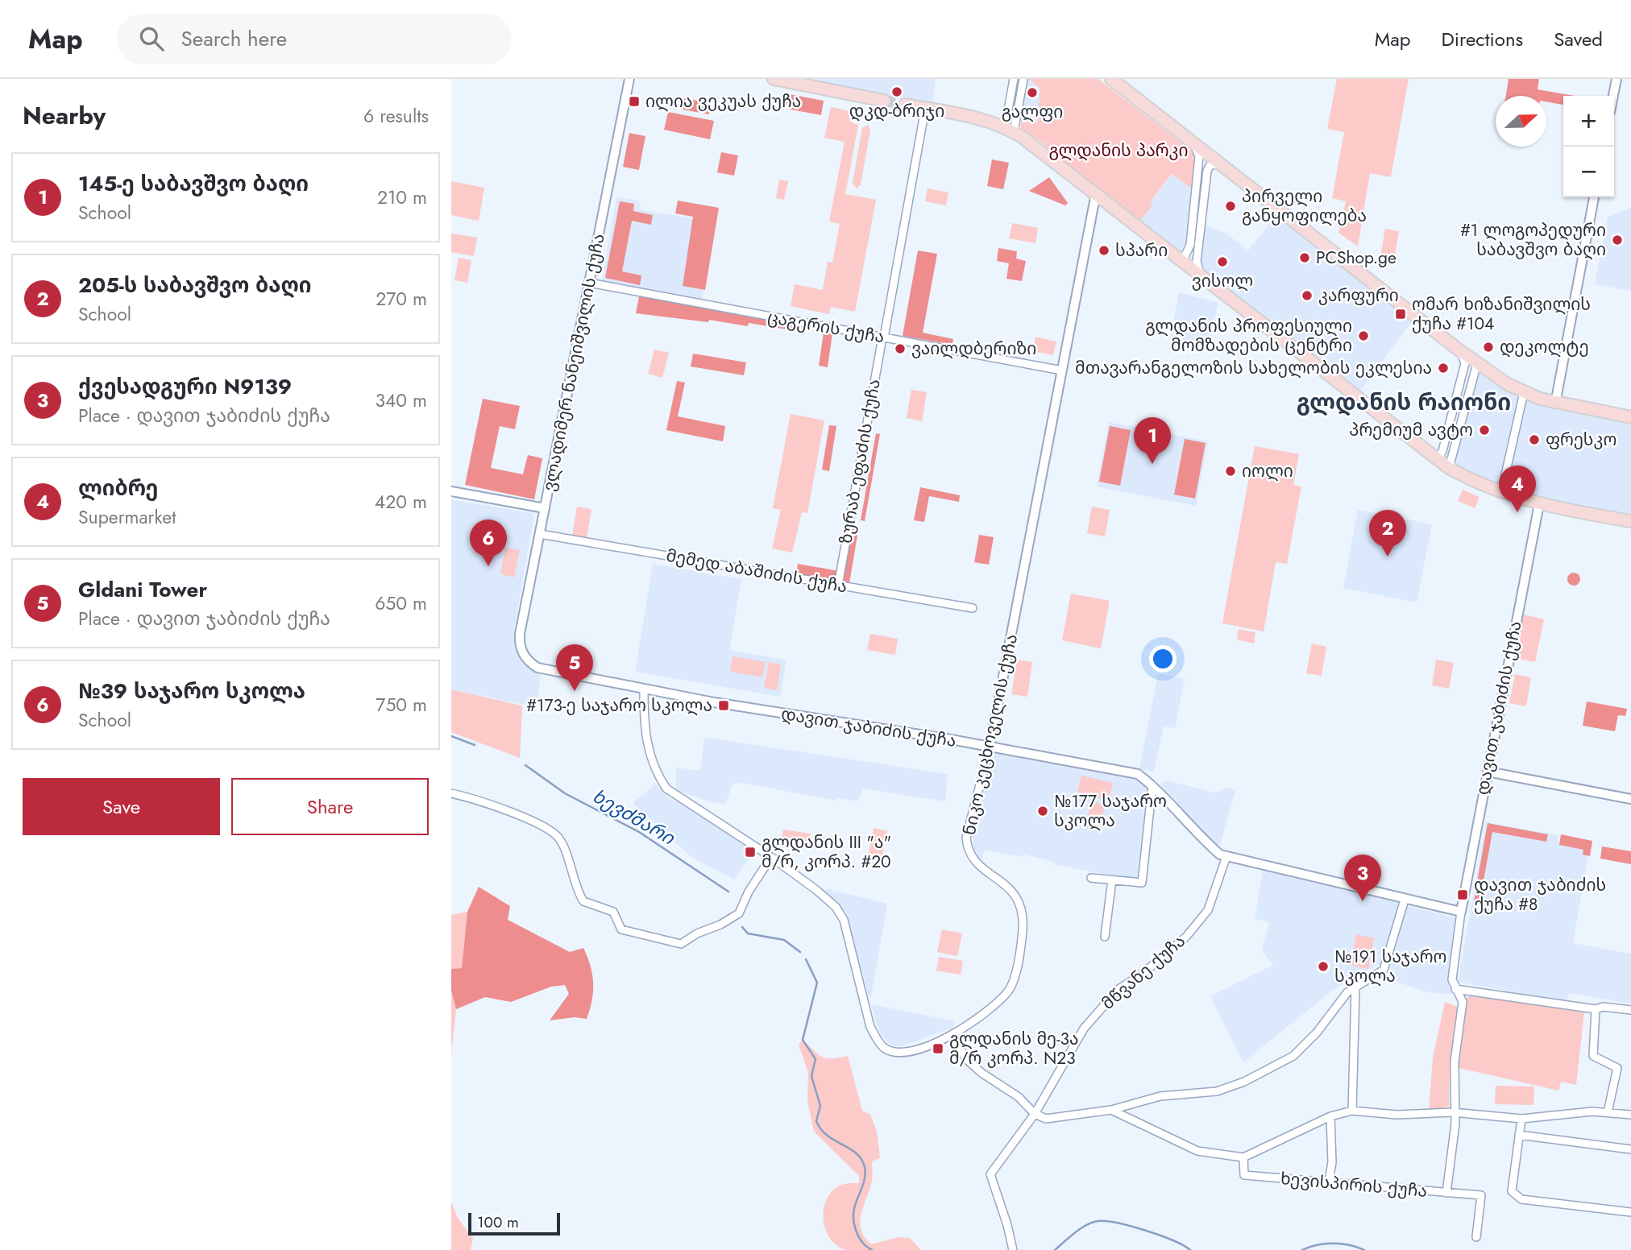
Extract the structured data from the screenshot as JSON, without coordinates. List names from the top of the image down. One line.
{"streets":{"street":["ცაგერის ქუჩა","ვლადიმერ ნანეიშვილის ქუჩა","ზურაბ ეფაძის ქუჩა","მემედ აბაშიძის ქუჩა","დავით ჯაბიძის ქუჩა","ნიკო კეცხოველის ქუჩა","მწვანე ქუჩა","ხევისპირის ქუჩა"]},"crossings":[["ცაგერის ქუჩა","ვლადიმერ ნანეიშვილის ქუჩა"],["ცაგერის ქუჩა","ზურაბ ეფაძის ქუჩა"],["ცაგერის ქუჩა","ნიკო კეცხოველის ქუჩა"],["ვლადიმერ ნანეიშვილის ქუჩა","მემედ აბაშიძის ქუჩა"],["ვლადიმერ ნანეიშვილის ქუჩა","დავით ჯაბიძის ქუჩა"],["ზურაბ ეფაძის ქუჩა","მემედ აბაშიძის ქუჩა"],["დავით ჯაბიძის ქუჩა","ნიკო კეცხოველის ქუჩა"],["დავით ჯაბიძის ქუჩა","მწვანე ქუჩა"],["დავით ჯაბიძის ქუჩა","ხევისპირის ქუჩა"]],"districts":["გლდანის რაიონი"],"water":["ხევძმარი"],"parks":["გლდანის პარკი"],"places":{"other":["დკდ-ბრიჯი","გალფი","პირველი განყოფილება","#1 ლოგოპედური საბავშვო ბაღი","სპარი","PCShop.ge","ვისოლ","კარფური","გლდანის პროფესიული მომზადების ცენტრი","დეკოლტე","ვაილდბერიზი","მთავარანგელოზის სახელობის ეკლესია","პრემიუმ ავტო","ფრესკო","იოლი","№177 საჯარო სკოლა","№191 საჯარო სკოლა"],"transit":["ილია ვეკუას ქუჩა","ომარ ხიზანიშვილის ქუჩა #104","#173-ე საჯარო სკოლა","გლდანის III \"ა\" მ/რ, კორპ. #20","დავით ჯაბიძის ქუჩა #8","გლდანის მე-3ა მ/რ კორპ. N23"]},"scale_bar":"100 m","north":"right","page":{"header":"Map","search":"Search here","nav":["Map","Directions","Saved"],"heading":["Nearby","6 results"],"map_buttons":["+","−"],"list":[{"mark":"1","name":"145-ე საბავშვო ბაღი","note":"School","value":"210 m"},{"mark":"2","name":"205-ს საბავშვო ბაღი","note":"School","value":"270 m"},{"mark":"3","name":"ქვესადგური N9139","note":"Place · დავით ჯაბიძის ქუჩა","value":"340 m"},{"mark":"4","name":"ლიბრე","note":"Supermarket","value":"420 m"},{"mark":"5","name":"Gldani Tower","note":"Place · დავით ჯაბიძის ქუჩა","value":"650 m"},{"mark":"6","name":"№39 საჯარო სკოლა","note":"School","value":"750 m"}],"pins":["1","4","2","6","5","3"],"buttons":["Save","Share"],"scale":"100 m"}}
